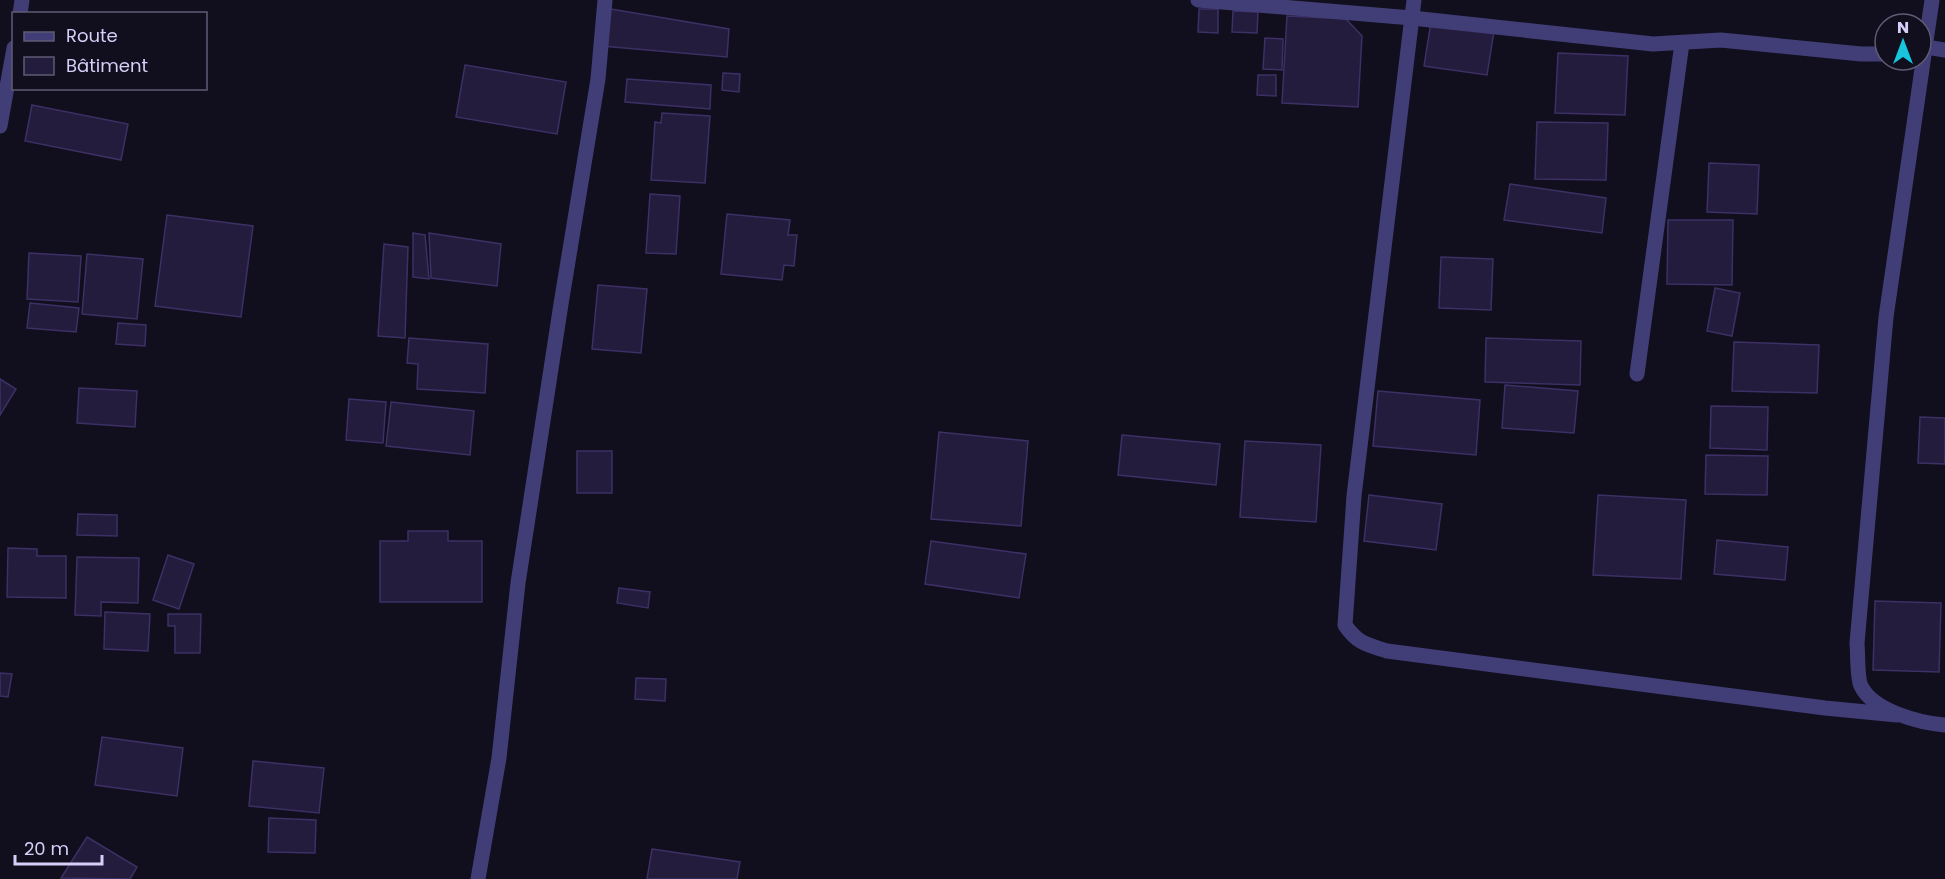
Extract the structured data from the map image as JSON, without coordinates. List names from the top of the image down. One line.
{"legend":["Route","Bâtiment"],"scale_bar":"20 m","north":"top"}
